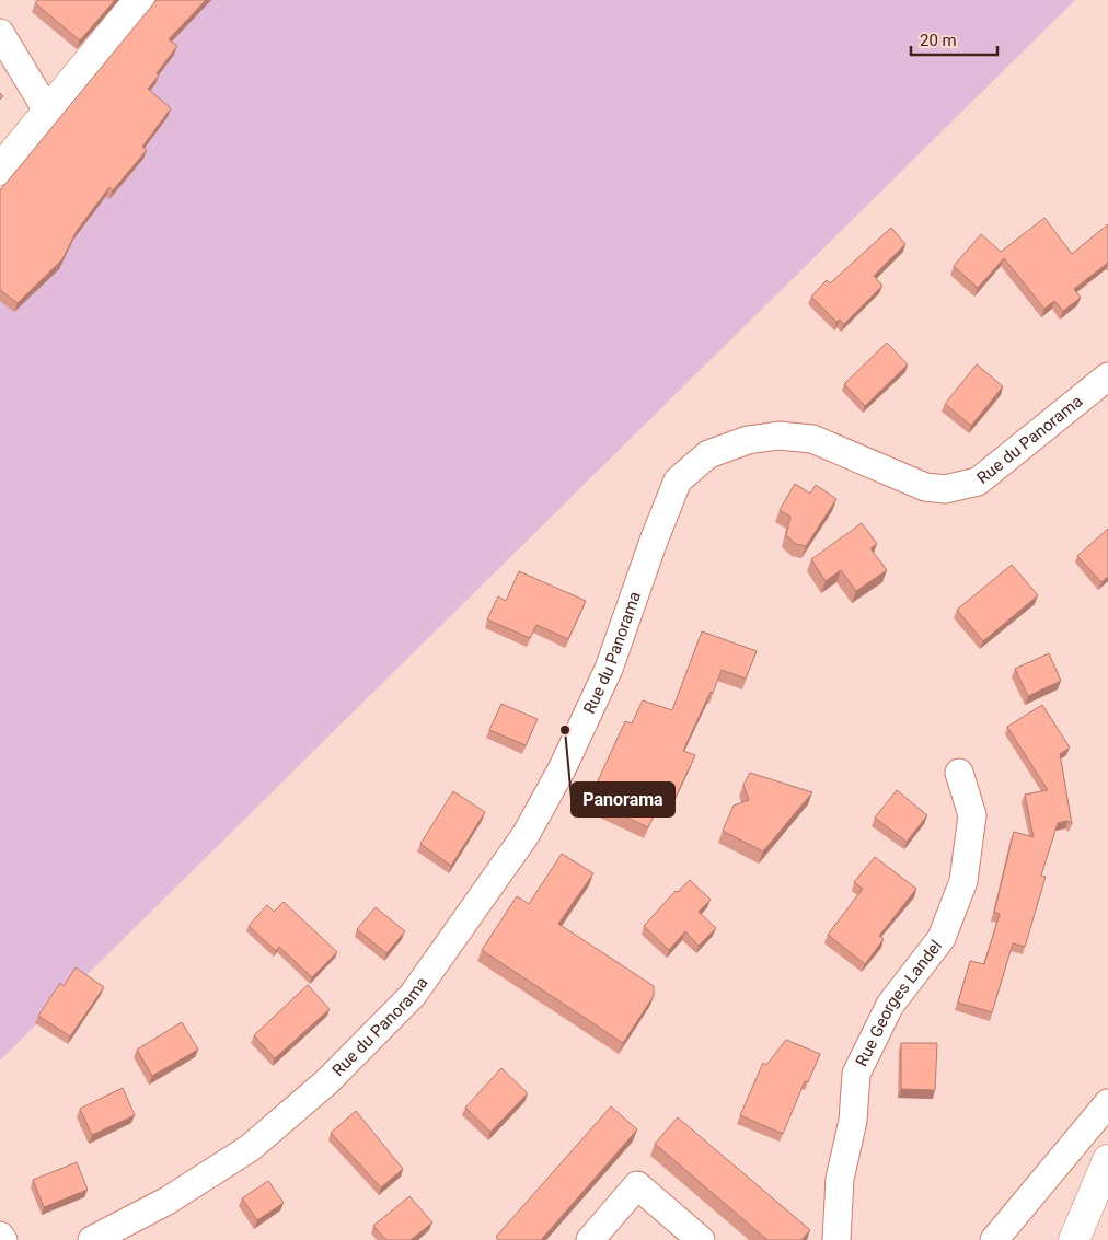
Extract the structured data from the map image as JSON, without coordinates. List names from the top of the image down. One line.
{"streets":{"street":["Rue du Panorama","Rue Georges Landel"]},"places":["Panorama"],"scale_bar":"20 m"}
